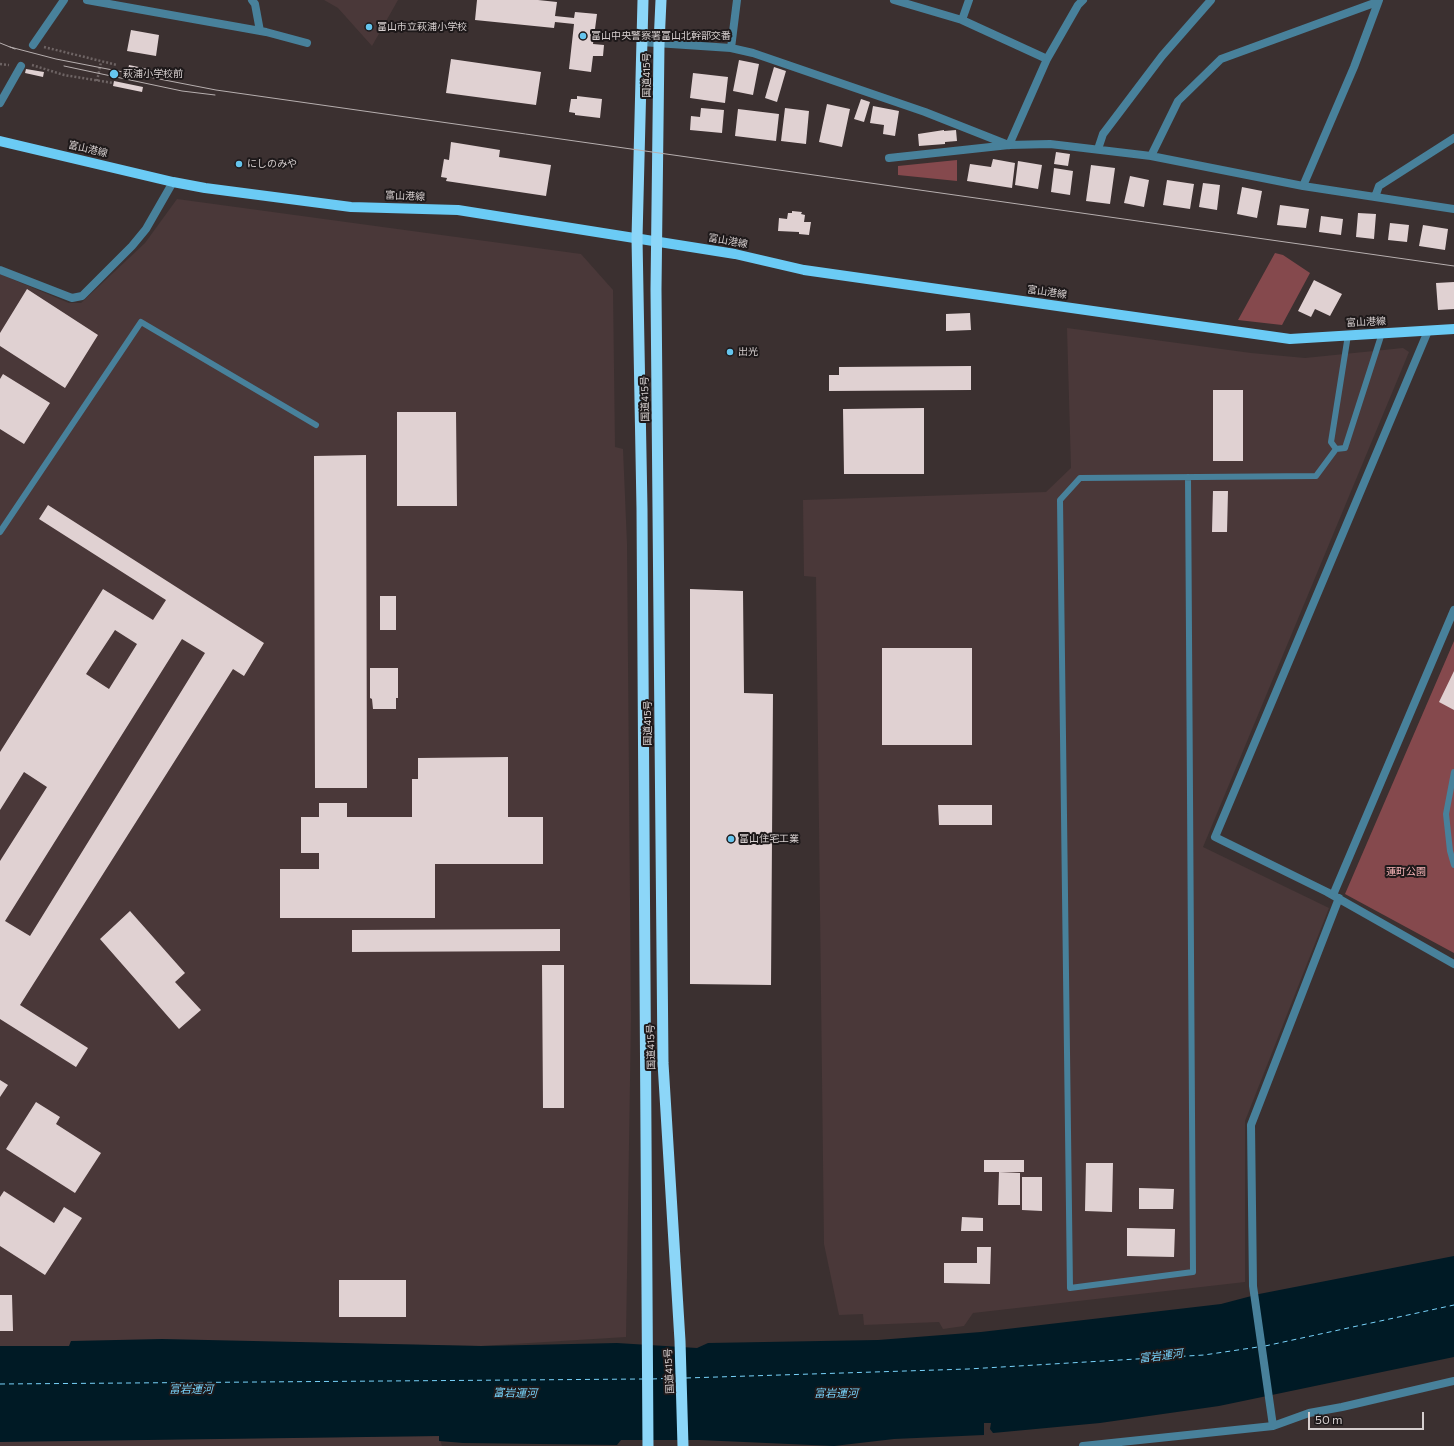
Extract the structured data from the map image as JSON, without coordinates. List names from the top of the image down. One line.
{"streets":{"highway":["国道415号"],"main road":["富山港線"]},"crossings":[["国道415号","富山港線"]],"water":["富岩運河"],"parks":["蓮町公園"],"places":["富山市立萩浦小学校","富山中央警察署富山北幹部交番","萩浦小学校前","にしのみや","出光","富山住宅工業"],"scale_bar":"50 m"}
